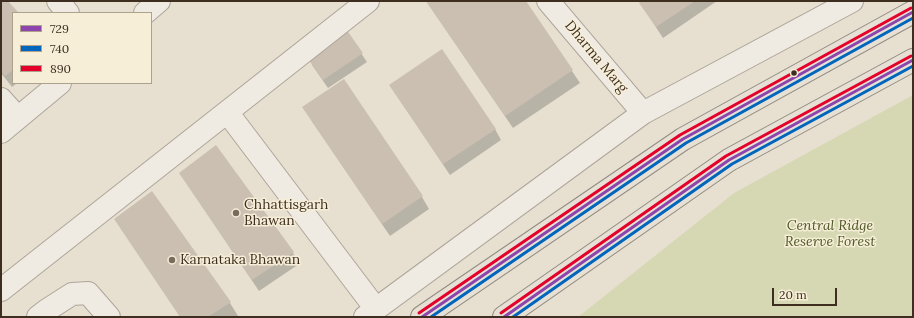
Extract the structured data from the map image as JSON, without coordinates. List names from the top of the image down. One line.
{"streets":{"street":["Dharma Marg"]},"parks":["Central Ridge Reserve Forest"],"places":["Chhattisgarh Bhawan","Karnataka Bhawan"],"lines":["transit line 890","transit line 729","transit line 740"],"legend":["729","740","890"],"scale_bar":"20 m"}
